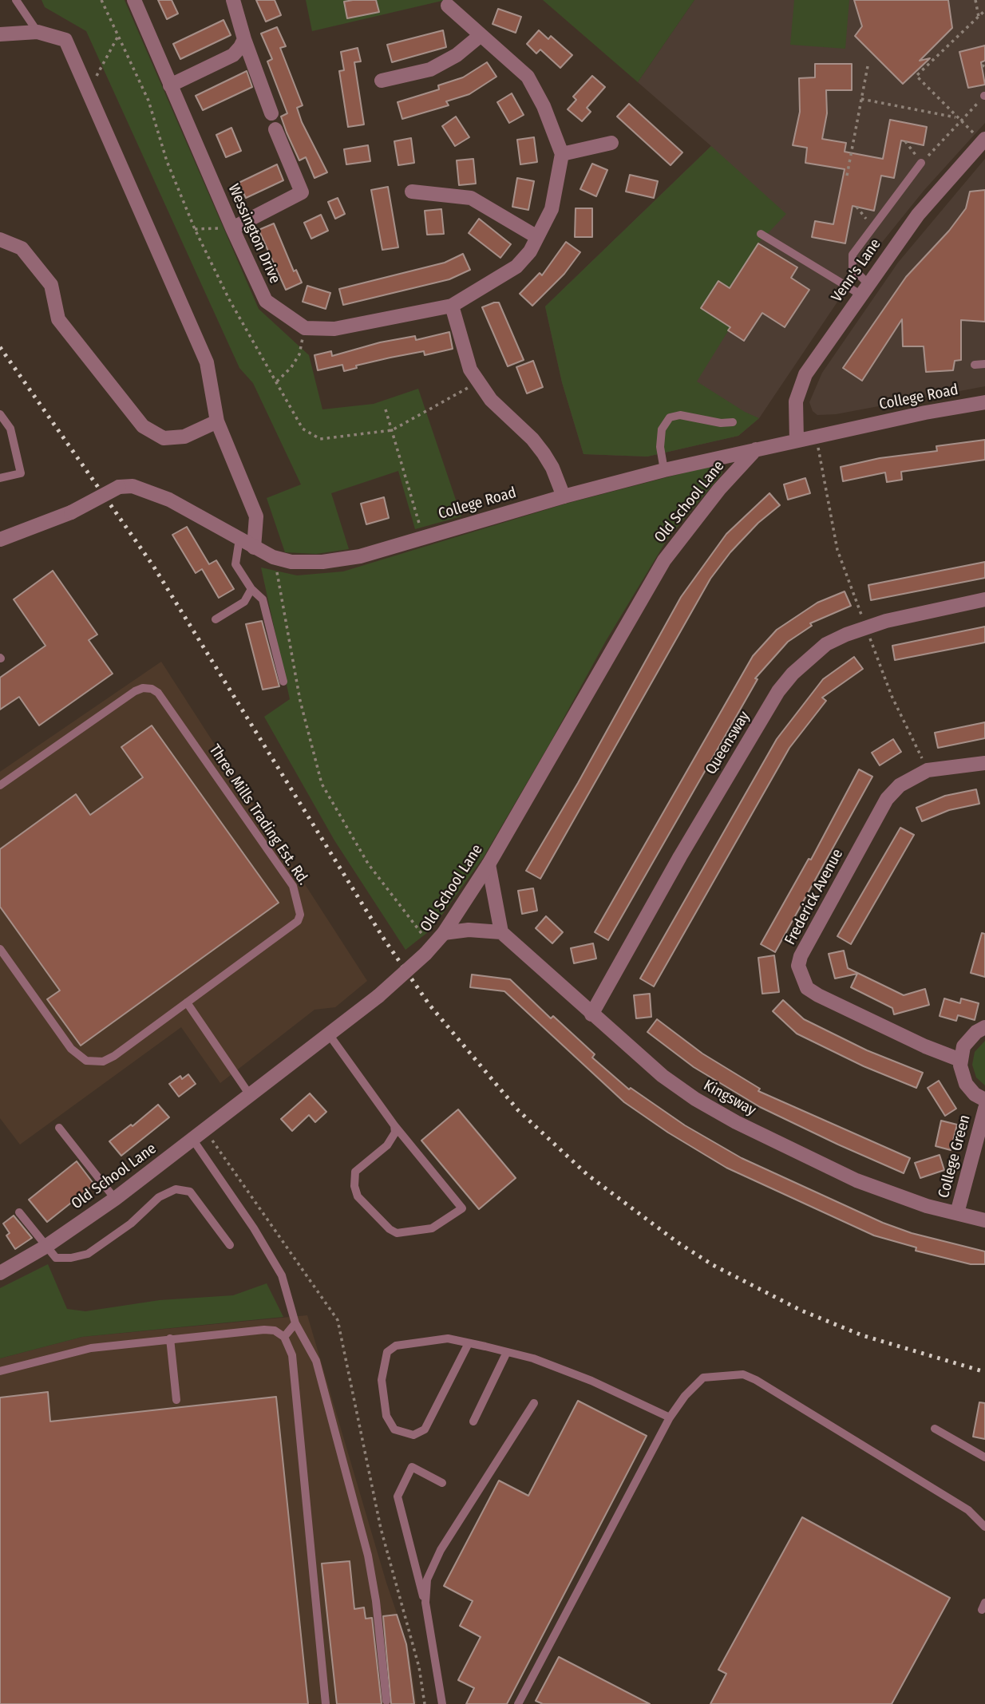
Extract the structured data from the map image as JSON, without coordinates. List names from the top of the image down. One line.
{"streets":{"street":["Wessington Drive","Venn's Lane","College Road","Old School Lane","Queensway","Frederick Avenue","Kingsway","College Green"],"lane":["Three Mills Trading Est. Rd."]},"crossings":[["Venn's Lane","College Road"],["College Road","Old School Lane"],["Queensway","Kingsway"],["Kingsway","College Green"]]}
